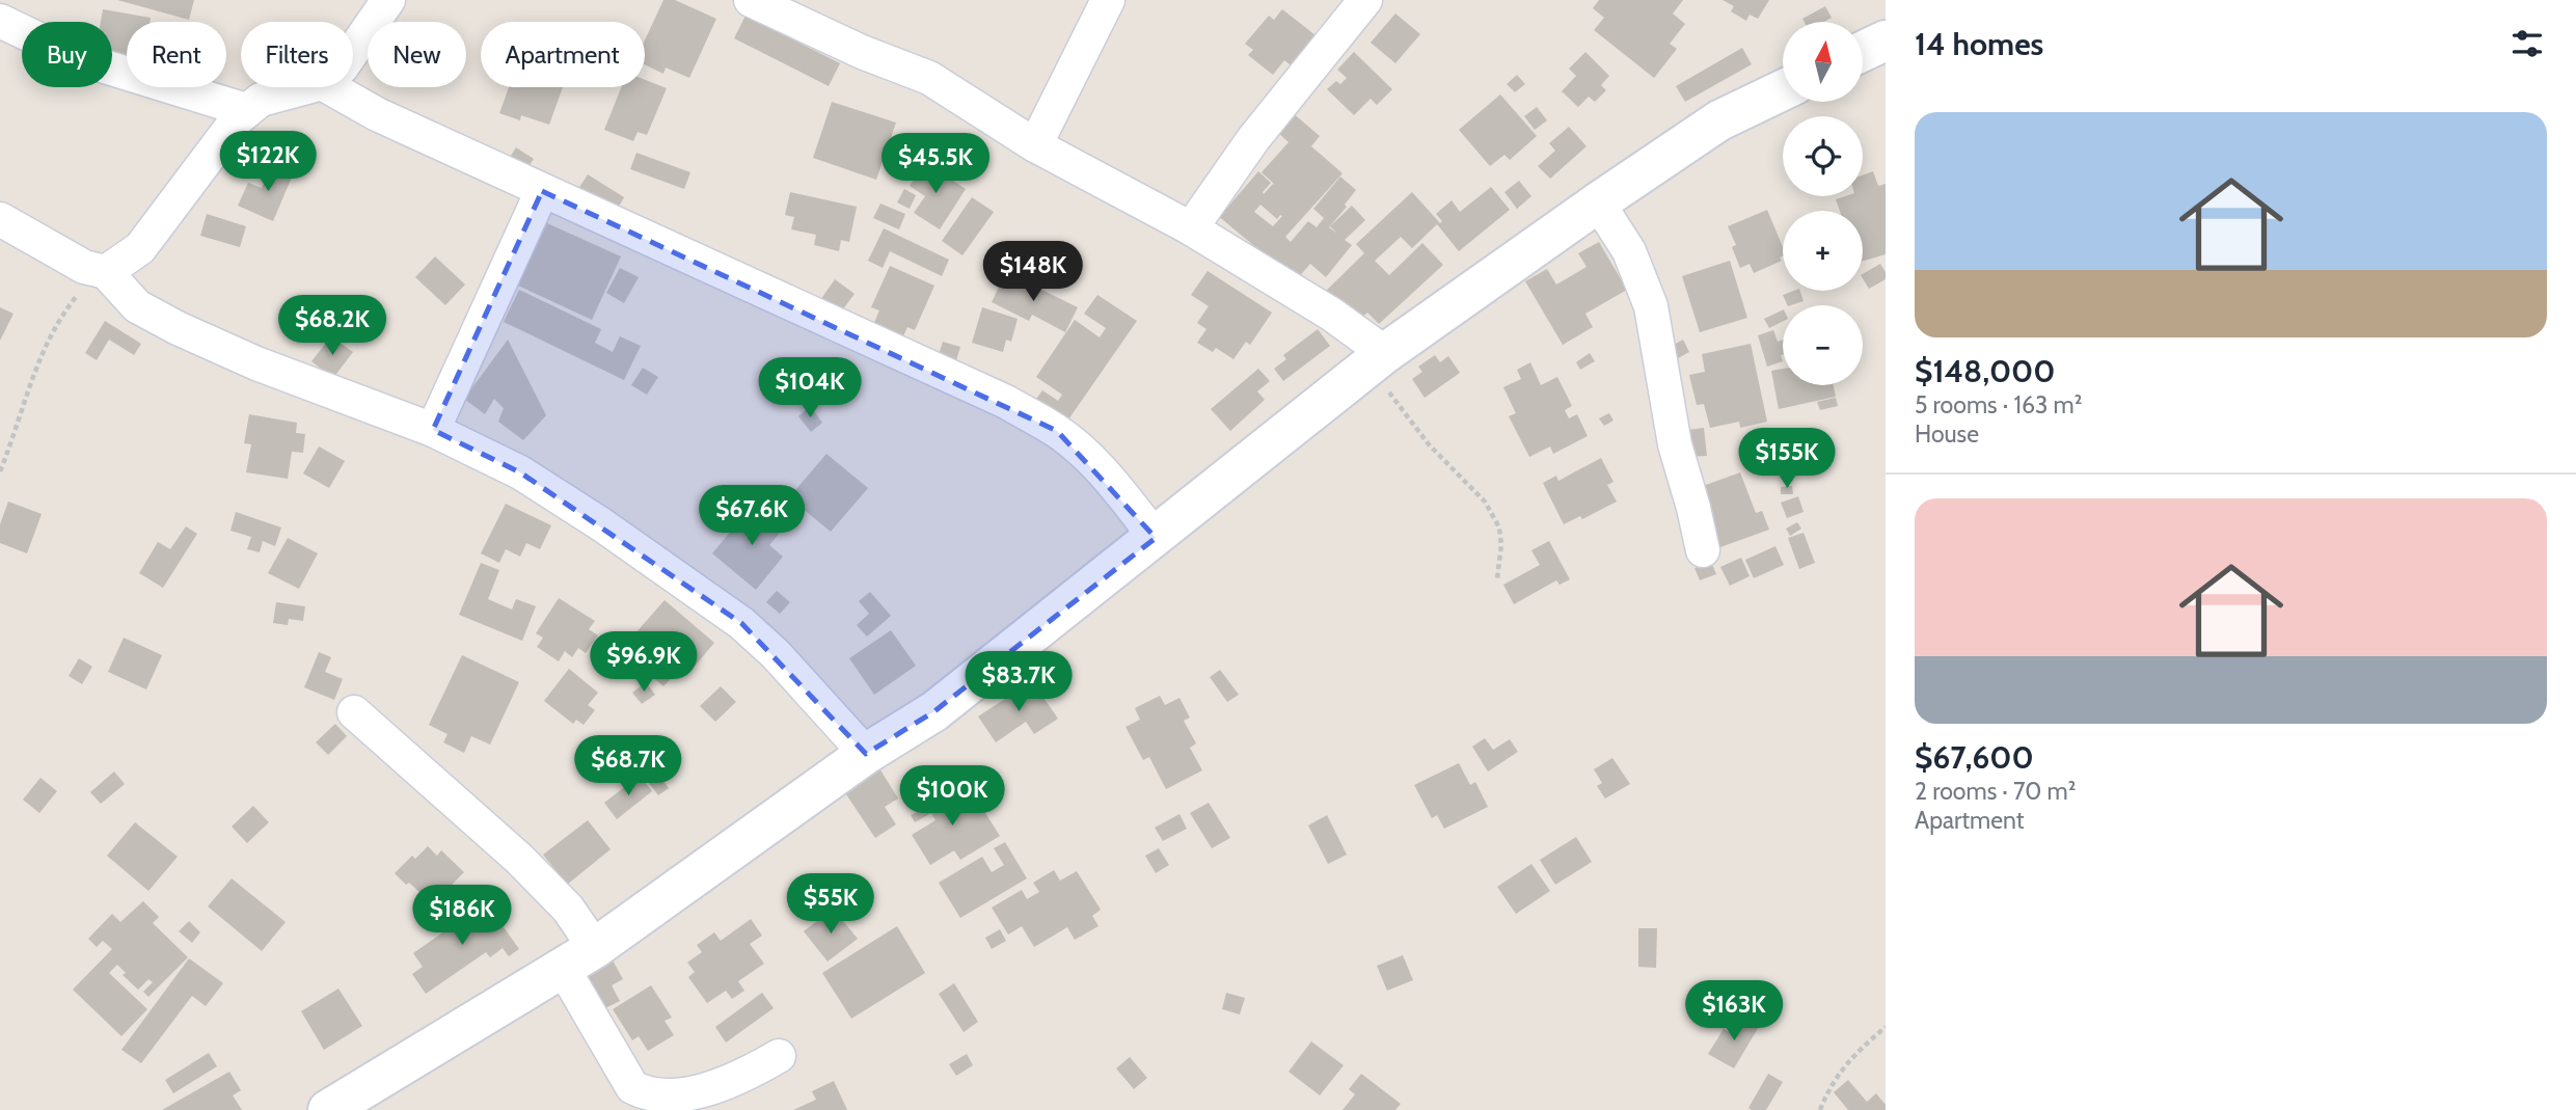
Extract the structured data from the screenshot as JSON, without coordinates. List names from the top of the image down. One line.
{"north":"top","page":{"heading":"14 homes","map_buttons":["+","−"],"chip":["Buy","Rent","Filters","New","Apartment"],"list":[{"name":"$148,000","note":"5 rooms · 163 m² · House"},{"name":"$67,600","note":"2 rooms · 70 m² · Apartment"}],"price":["$122K","$45.5K","$148K","$68.2K","$104K","$155K","$67.6K","$96.9K","$83.7K","$68.7K","$100K","$55K","$186K","$163K"]}}
